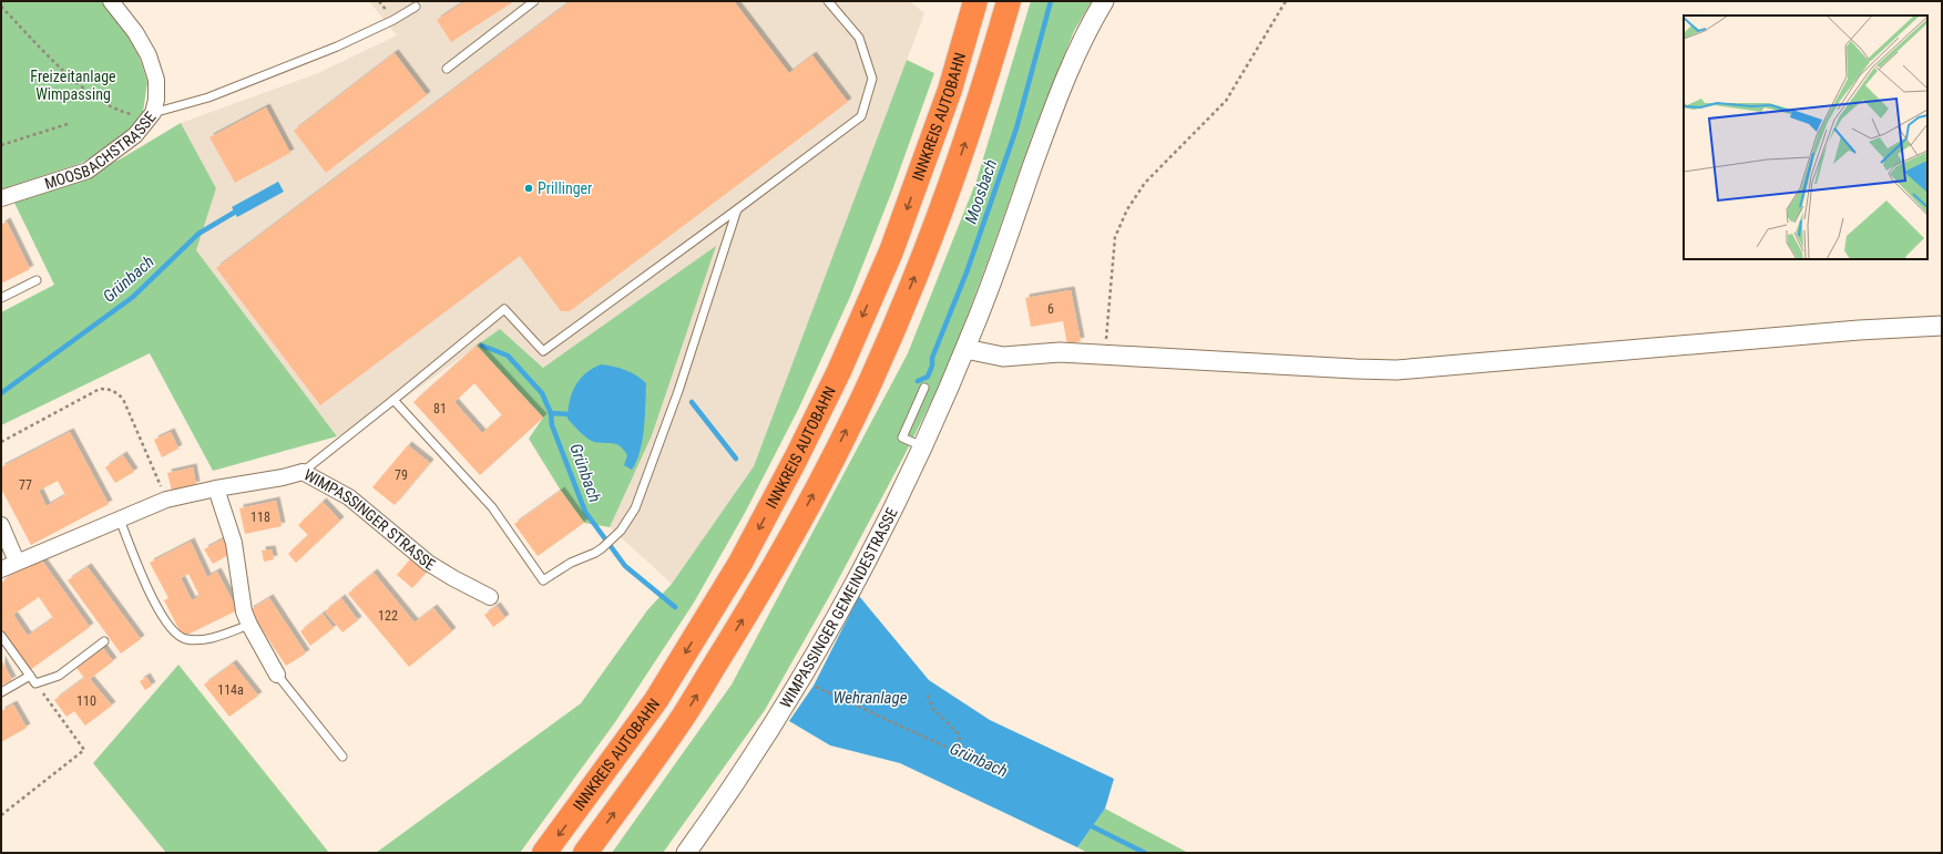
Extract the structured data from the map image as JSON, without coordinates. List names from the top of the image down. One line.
{"streets":{"highway":["INNKREIS AUTOBAHN"],"street":["MOOSBACHSTRASSE","WIMPASSINGER STRASSE","WIMPASSINGER GEMEINDESTRASSE"]},"water":["Moosbach","Grünbach","Wehranlage"],"parks":["Freizeitanlage Wimpassing"],"places":["Prillinger"],"house_numbers":["6","81","79","77","118","122","114a","110"]}
